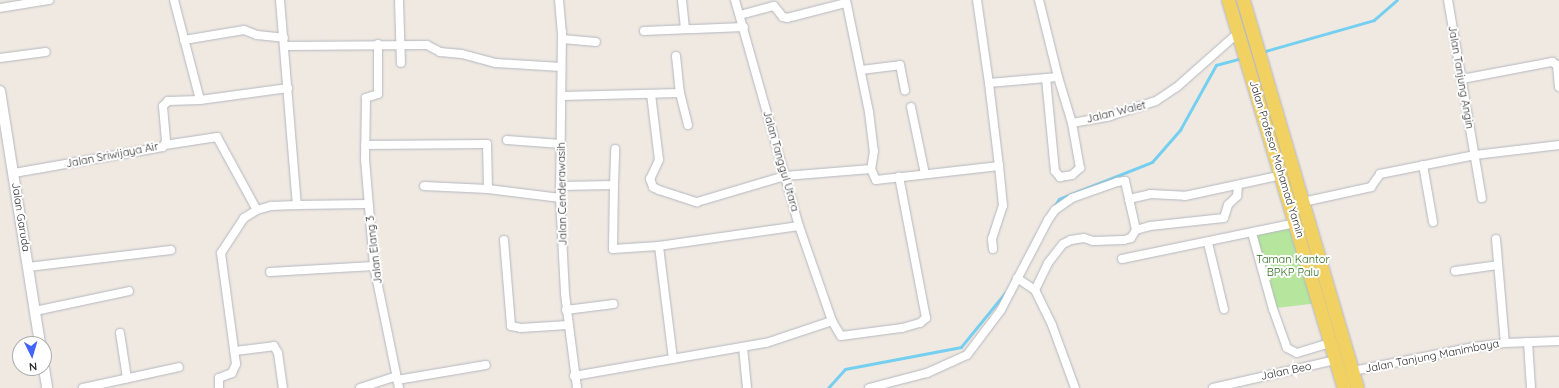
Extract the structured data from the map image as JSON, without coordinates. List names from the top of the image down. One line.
{"streets":{"main road":["Jalan Profesor Mohamad Yamin"],"street":["Jalan Tanjung Angin","Jalan Walet","Jalan Sriwijaya Air","Jalan Tanggul Utara","Jalan Cenderawasih","Jalan Garuda","Jalan Elang 3","Jalan Tanjung Manimbaya","Jalan Beo"]},"crossings":[["Jalan Walet","Jalan Profesor Mohamad Yamin"],["Jalan Sriwijaya Air","Jalan Garuda"],["Jalan Profesor Mohamad Yamin","Jalan Tanjung Manimbaya"],["Jalan Profesor Mohamad Yamin","Jalan Beo"]],"parks":["Taman Kantor BPKP Palu"],"north":"bottom"}
